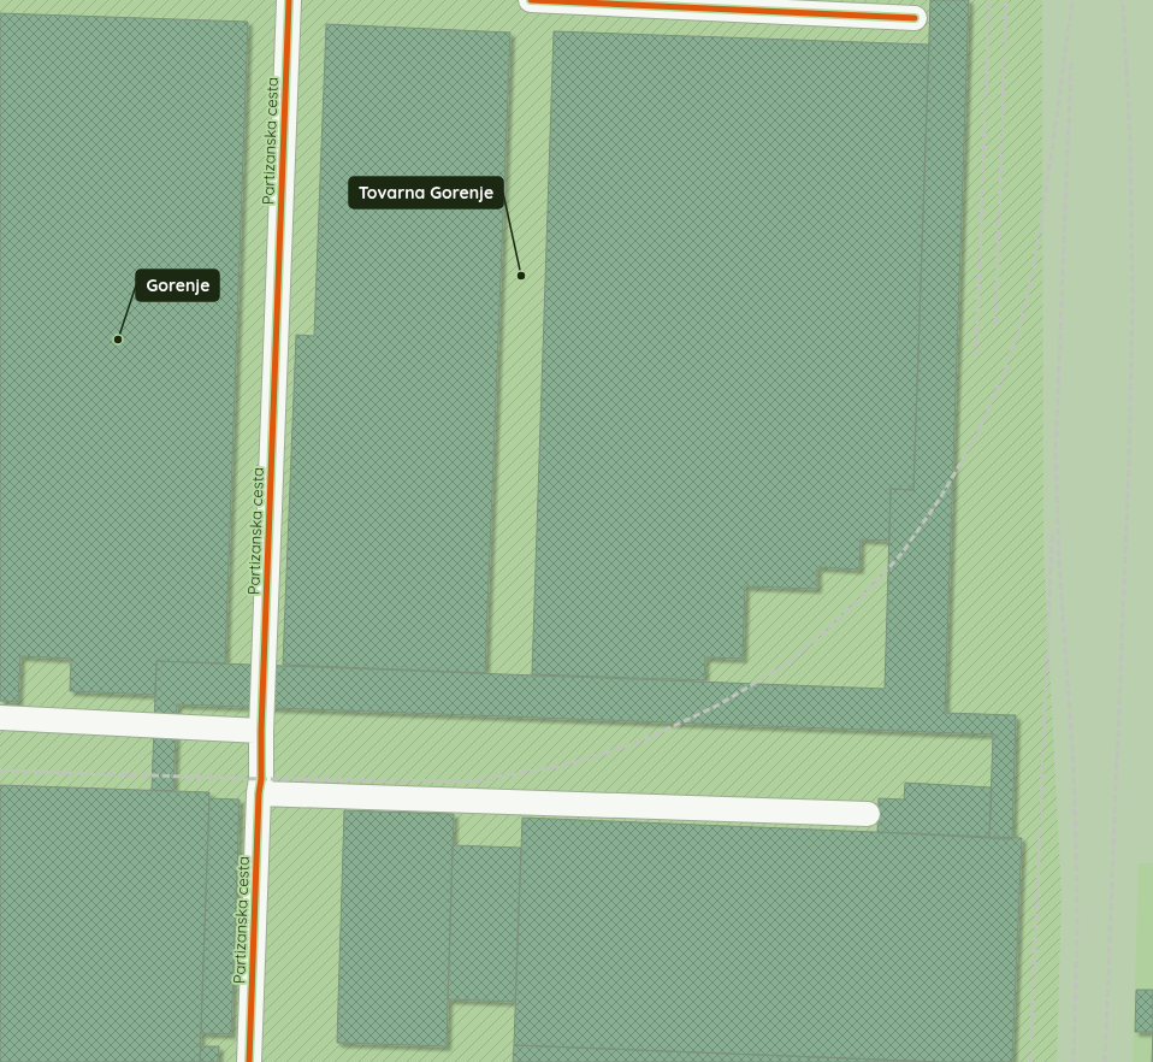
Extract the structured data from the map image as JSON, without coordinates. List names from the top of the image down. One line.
{"streets":{"street":["Partizanska cesta"]},"places":["Tovarna Gorenje","Gorenje"]}
